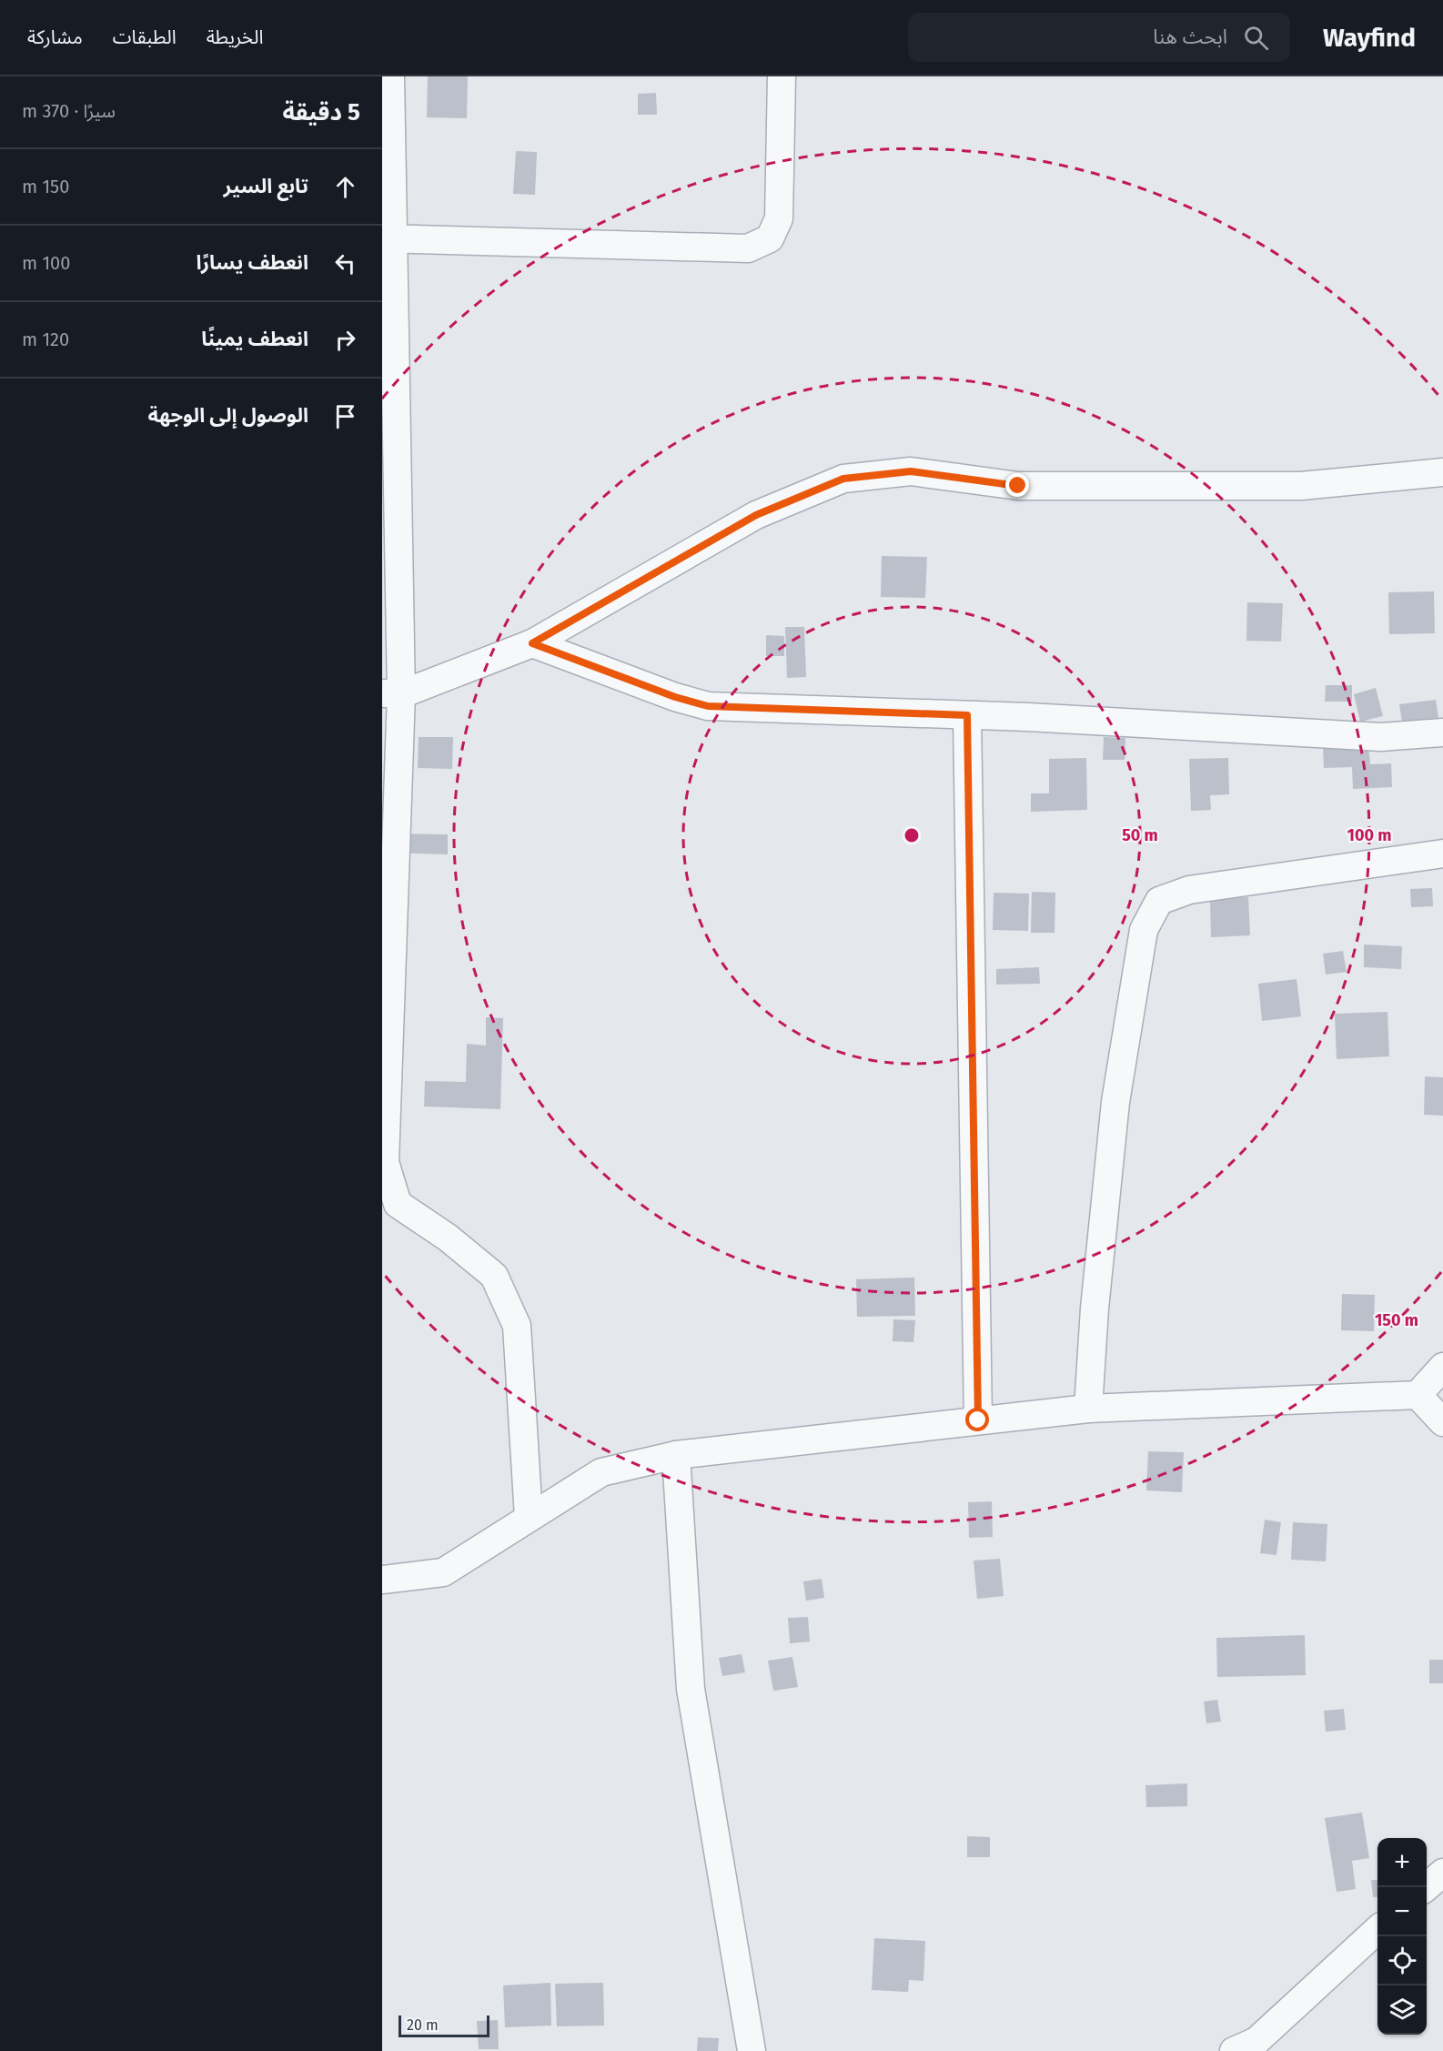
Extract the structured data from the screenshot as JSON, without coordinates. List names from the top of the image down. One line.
{"scale_bar":"20 m","page":{"header":"Wayfind","search":"ابحث هنا","nav":["الخريطة","الطبقات","مشاركة"],"heading":["5 دقيقة","سيرًا · 370 m"],"list":[["تابع السير","150 m"],["انعطف يسارًا","100 m"],["انعطف يمينًا","120 m"],"الوصول إلى الوجهة"],"map_buttons":["+","−"],"scale":"20 m"},"rings":["50 m","100 m","150 m"]}
